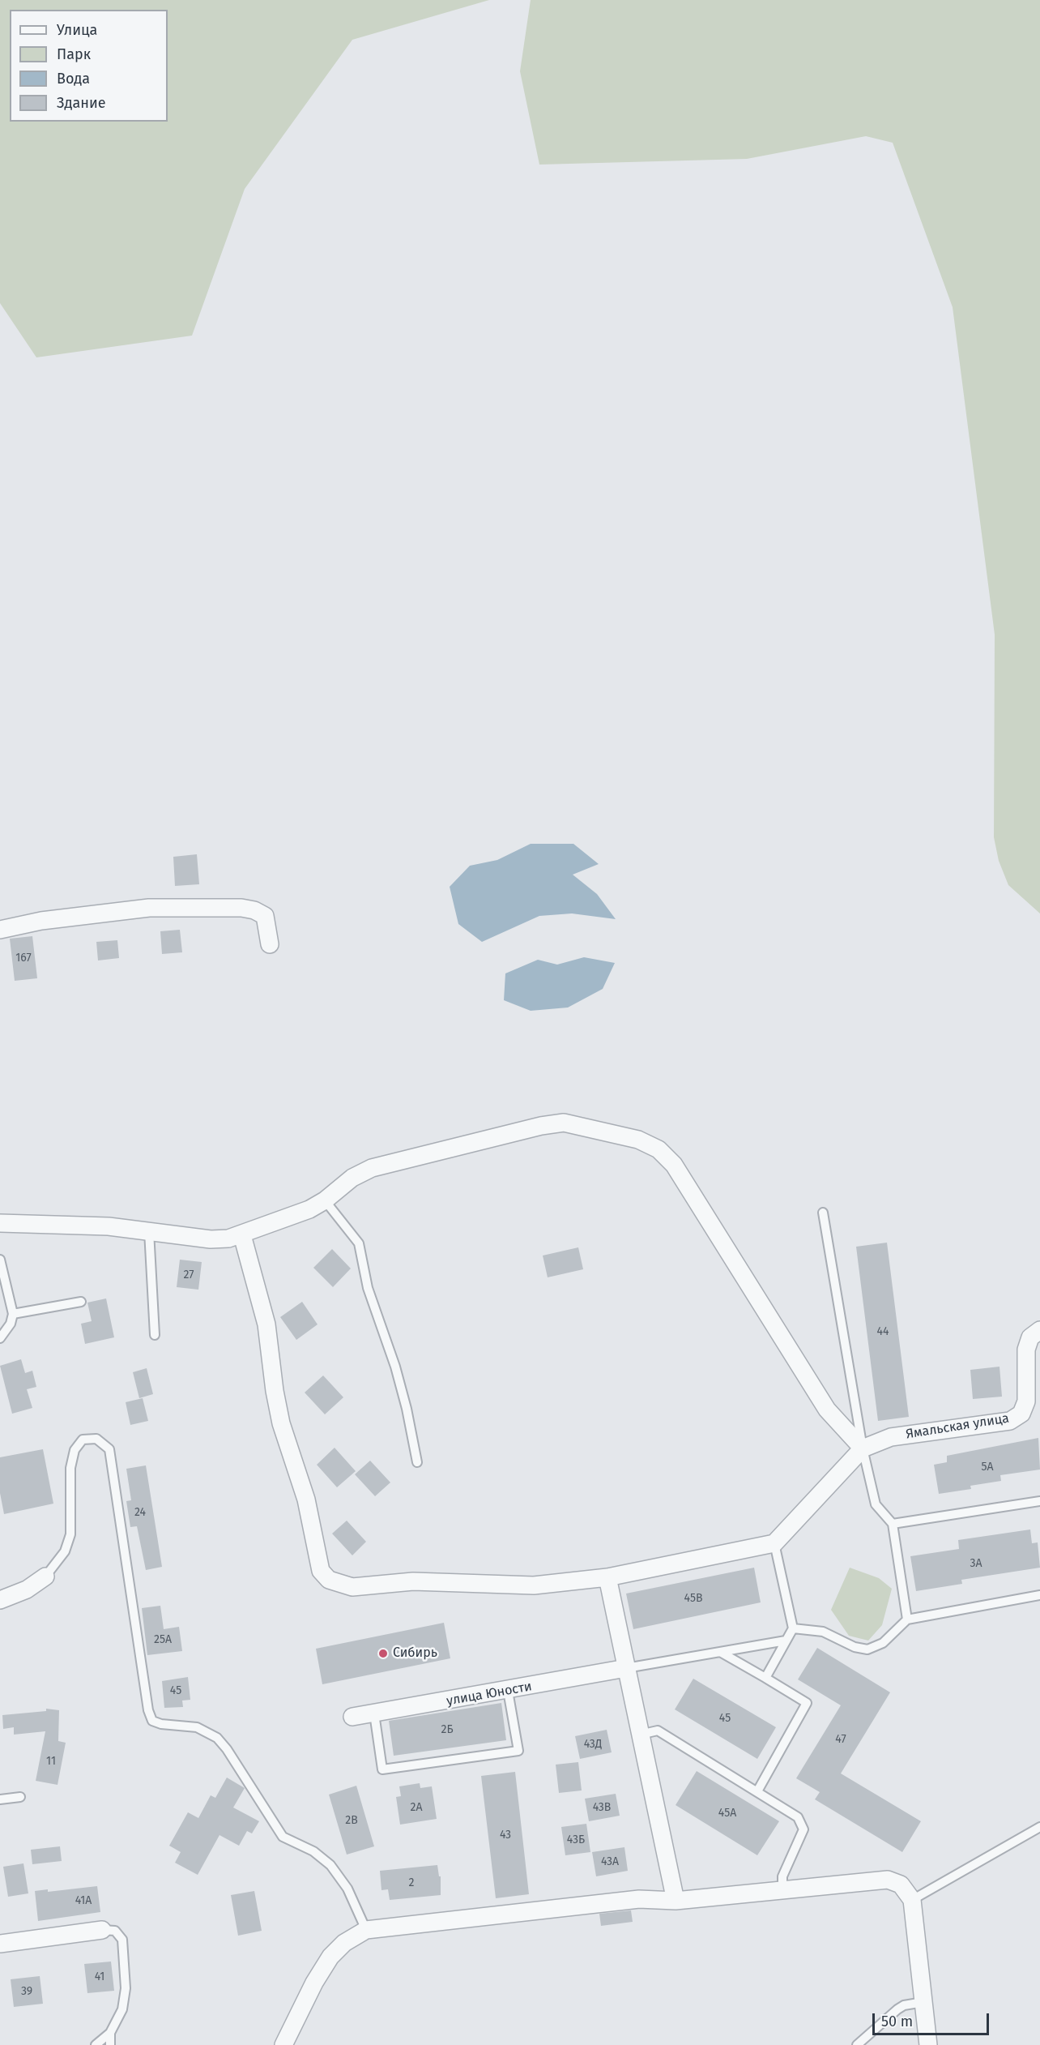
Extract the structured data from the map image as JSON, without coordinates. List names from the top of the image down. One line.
{"streets":{"street":["Ямальская улица","улица Юности"]},"places":["Сибирь"],"house_numbers":["167","27","44","5А","24","3А","45В","25А","45","45","2Б","47","43Д","11","2А","43В","45А","2В","43","43Б","43А","2","41А","41","39"],"legend":["Улица","Парк","Вода","Здание"],"scale_bar":"50 m"}
